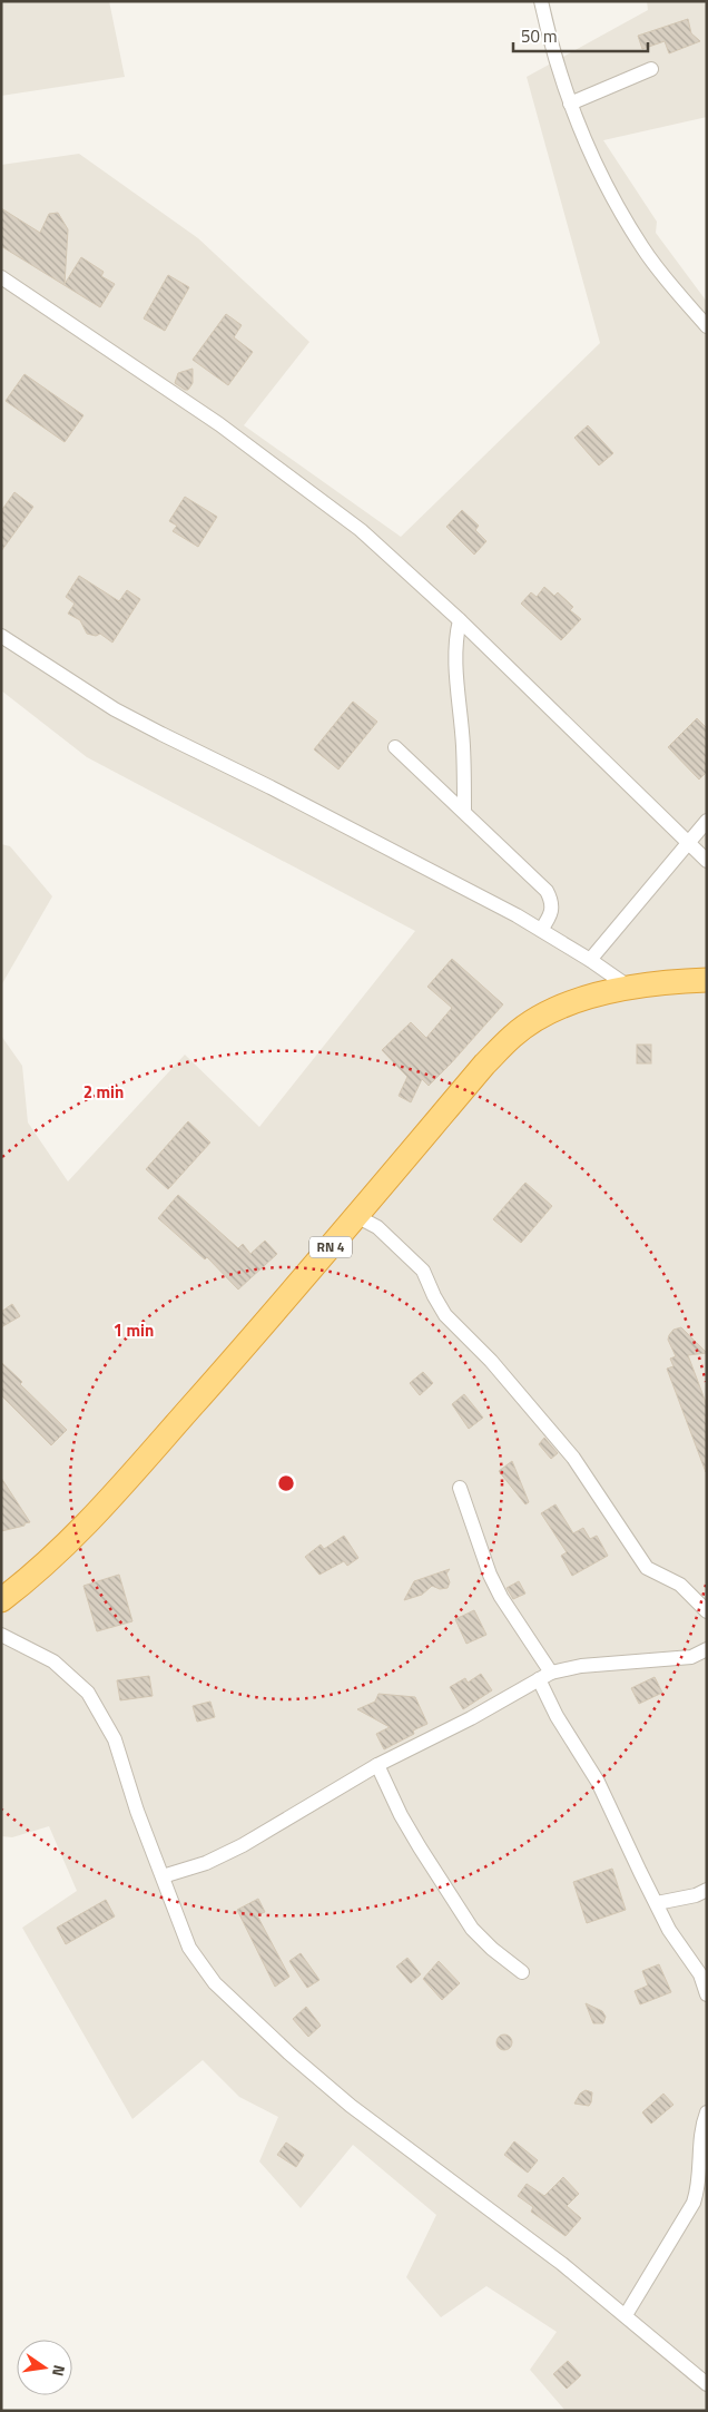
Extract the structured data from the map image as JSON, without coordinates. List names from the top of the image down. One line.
{"streets":{"highway":["RN 4"]},"scale_bar":"50 m","north":"right","rings":["2 min","1 min"]}
